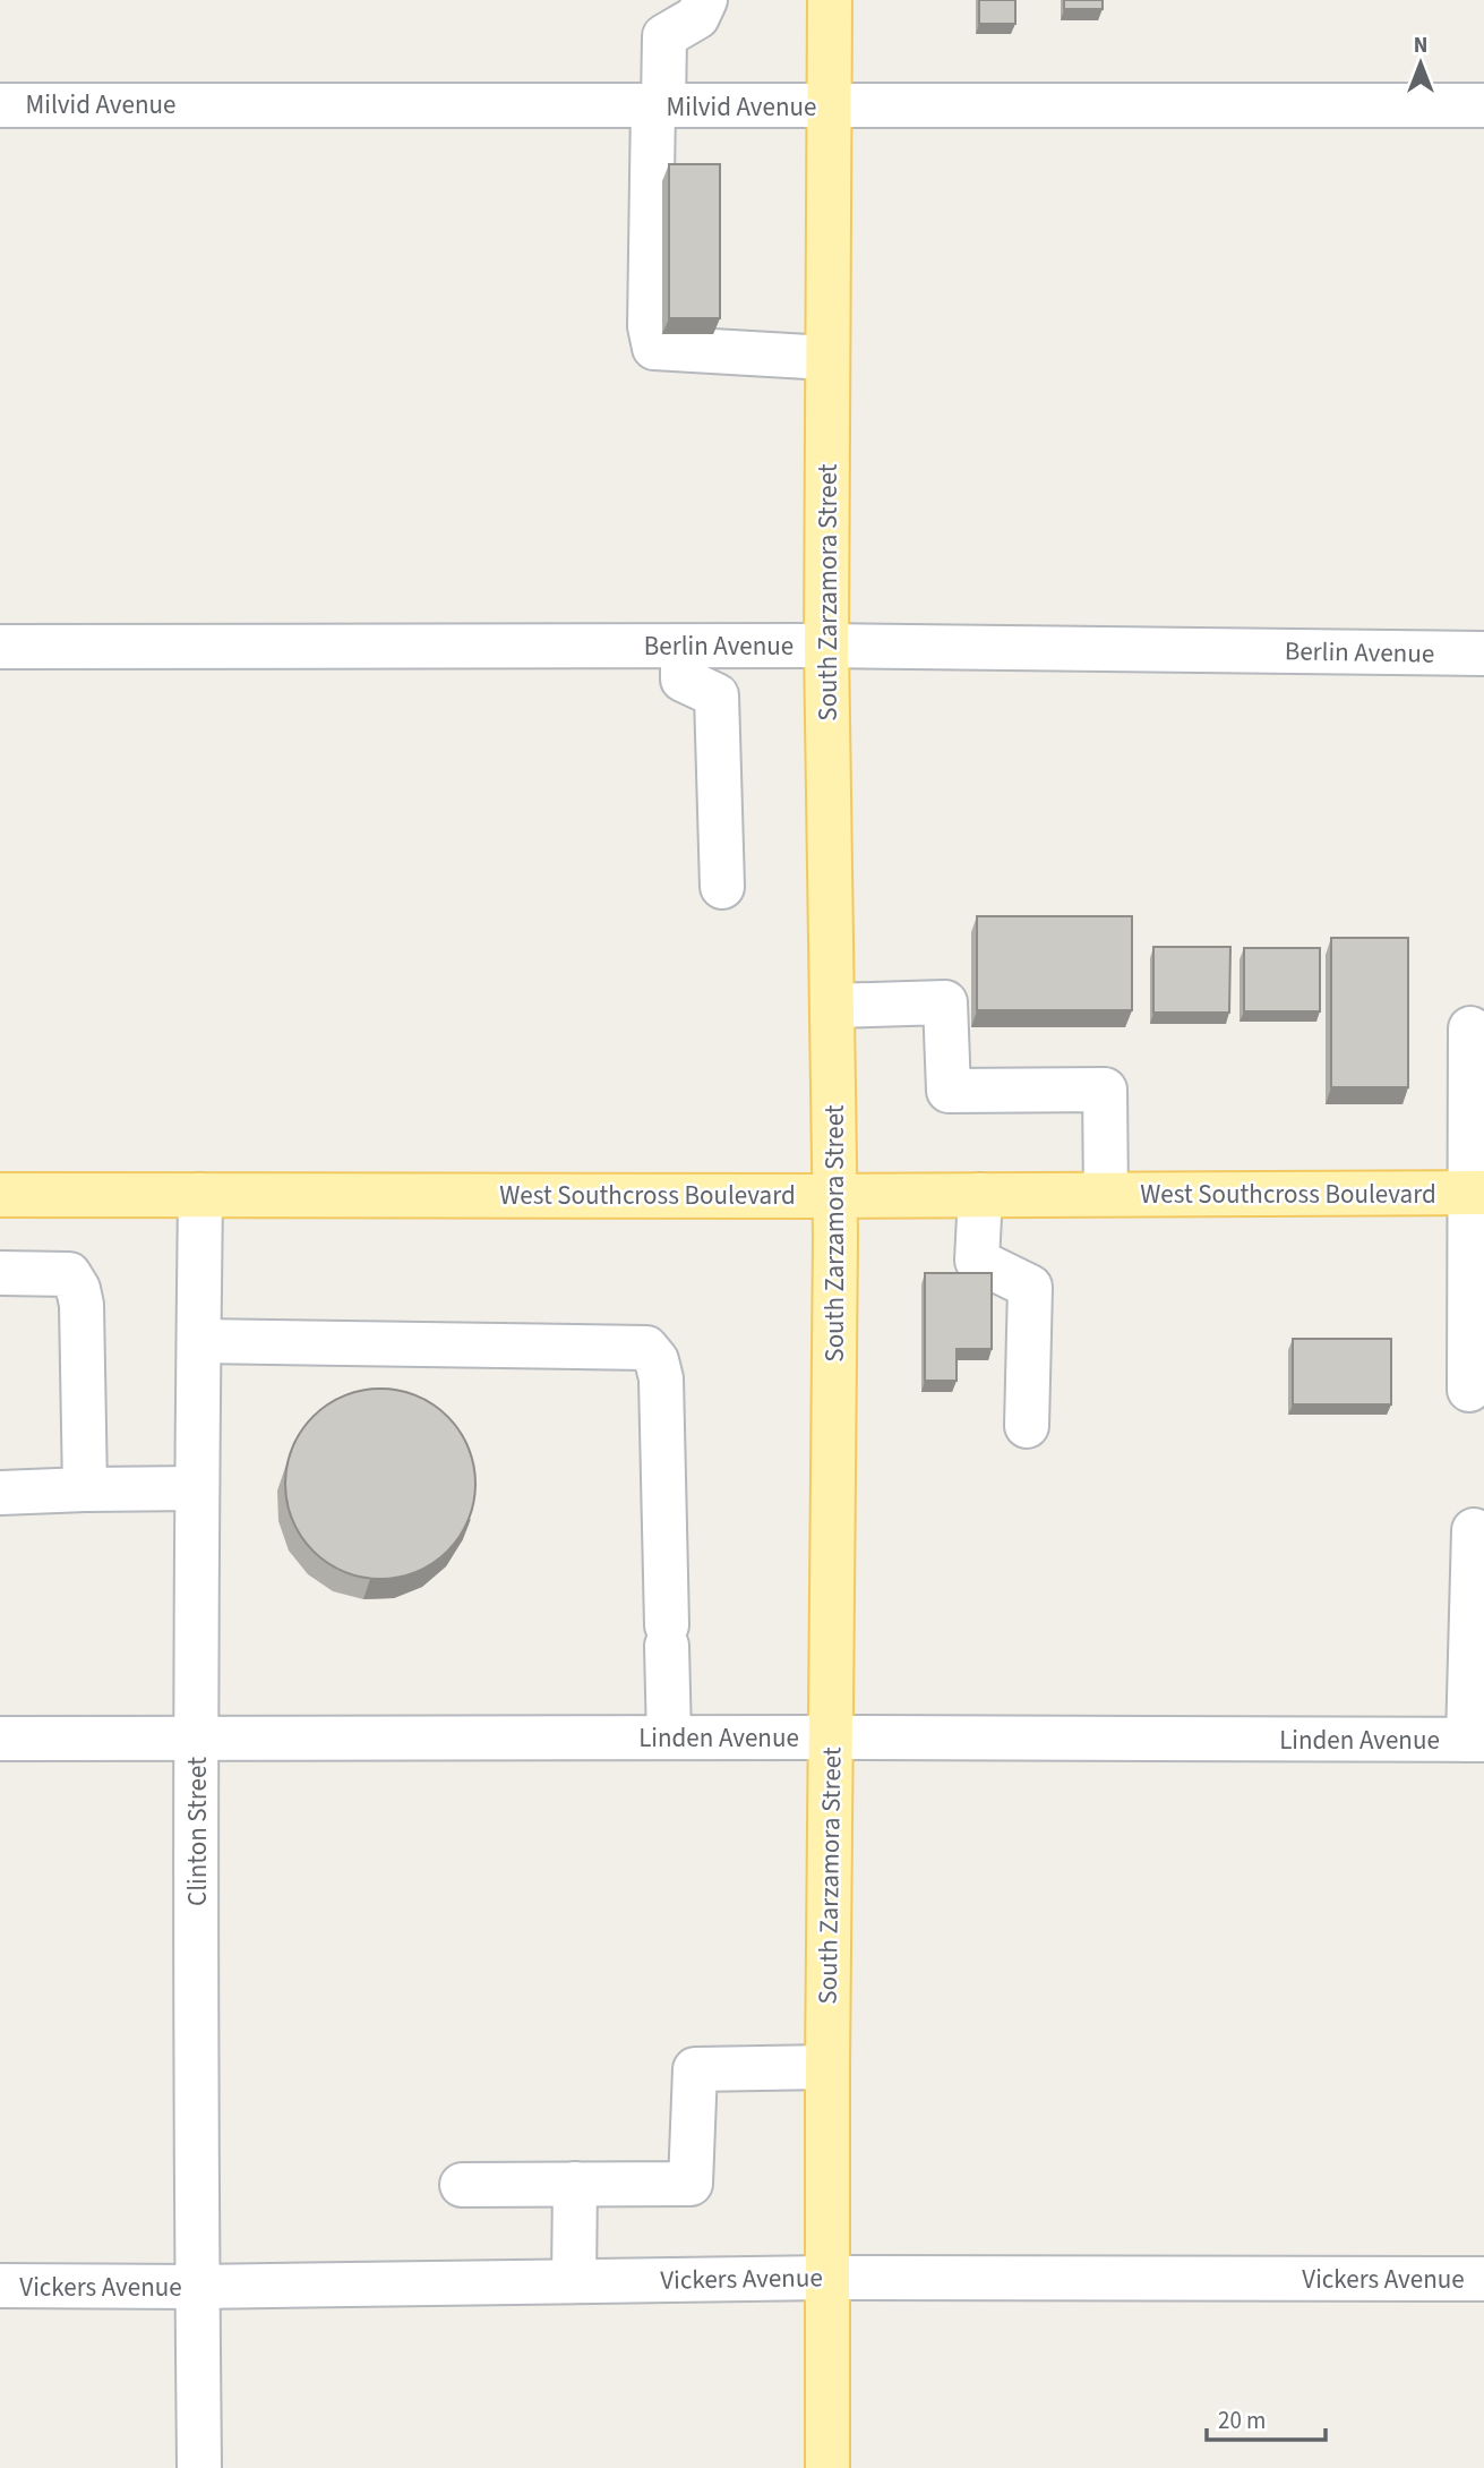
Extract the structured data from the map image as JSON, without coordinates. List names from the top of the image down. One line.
{"streets":{"main road":["South Zarzamora Street","West Southcross Boulevard"],"street":["Milvid Avenue","Berlin Avenue","Linden Avenue","Clinton Street","Vickers Avenue"]},"crossings":[["Milvid Avenue","South Zarzamora Street"],["South Zarzamora Street","Berlin Avenue"],["South Zarzamora Street","West Southcross Boulevard"],["South Zarzamora Street","Linden Avenue"],["South Zarzamora Street","Vickers Avenue"],["West Southcross Boulevard","Clinton Street"],["Linden Avenue","Clinton Street"],["Clinton Street","Vickers Avenue"]],"scale_bar":"20 m","north":"top"}
